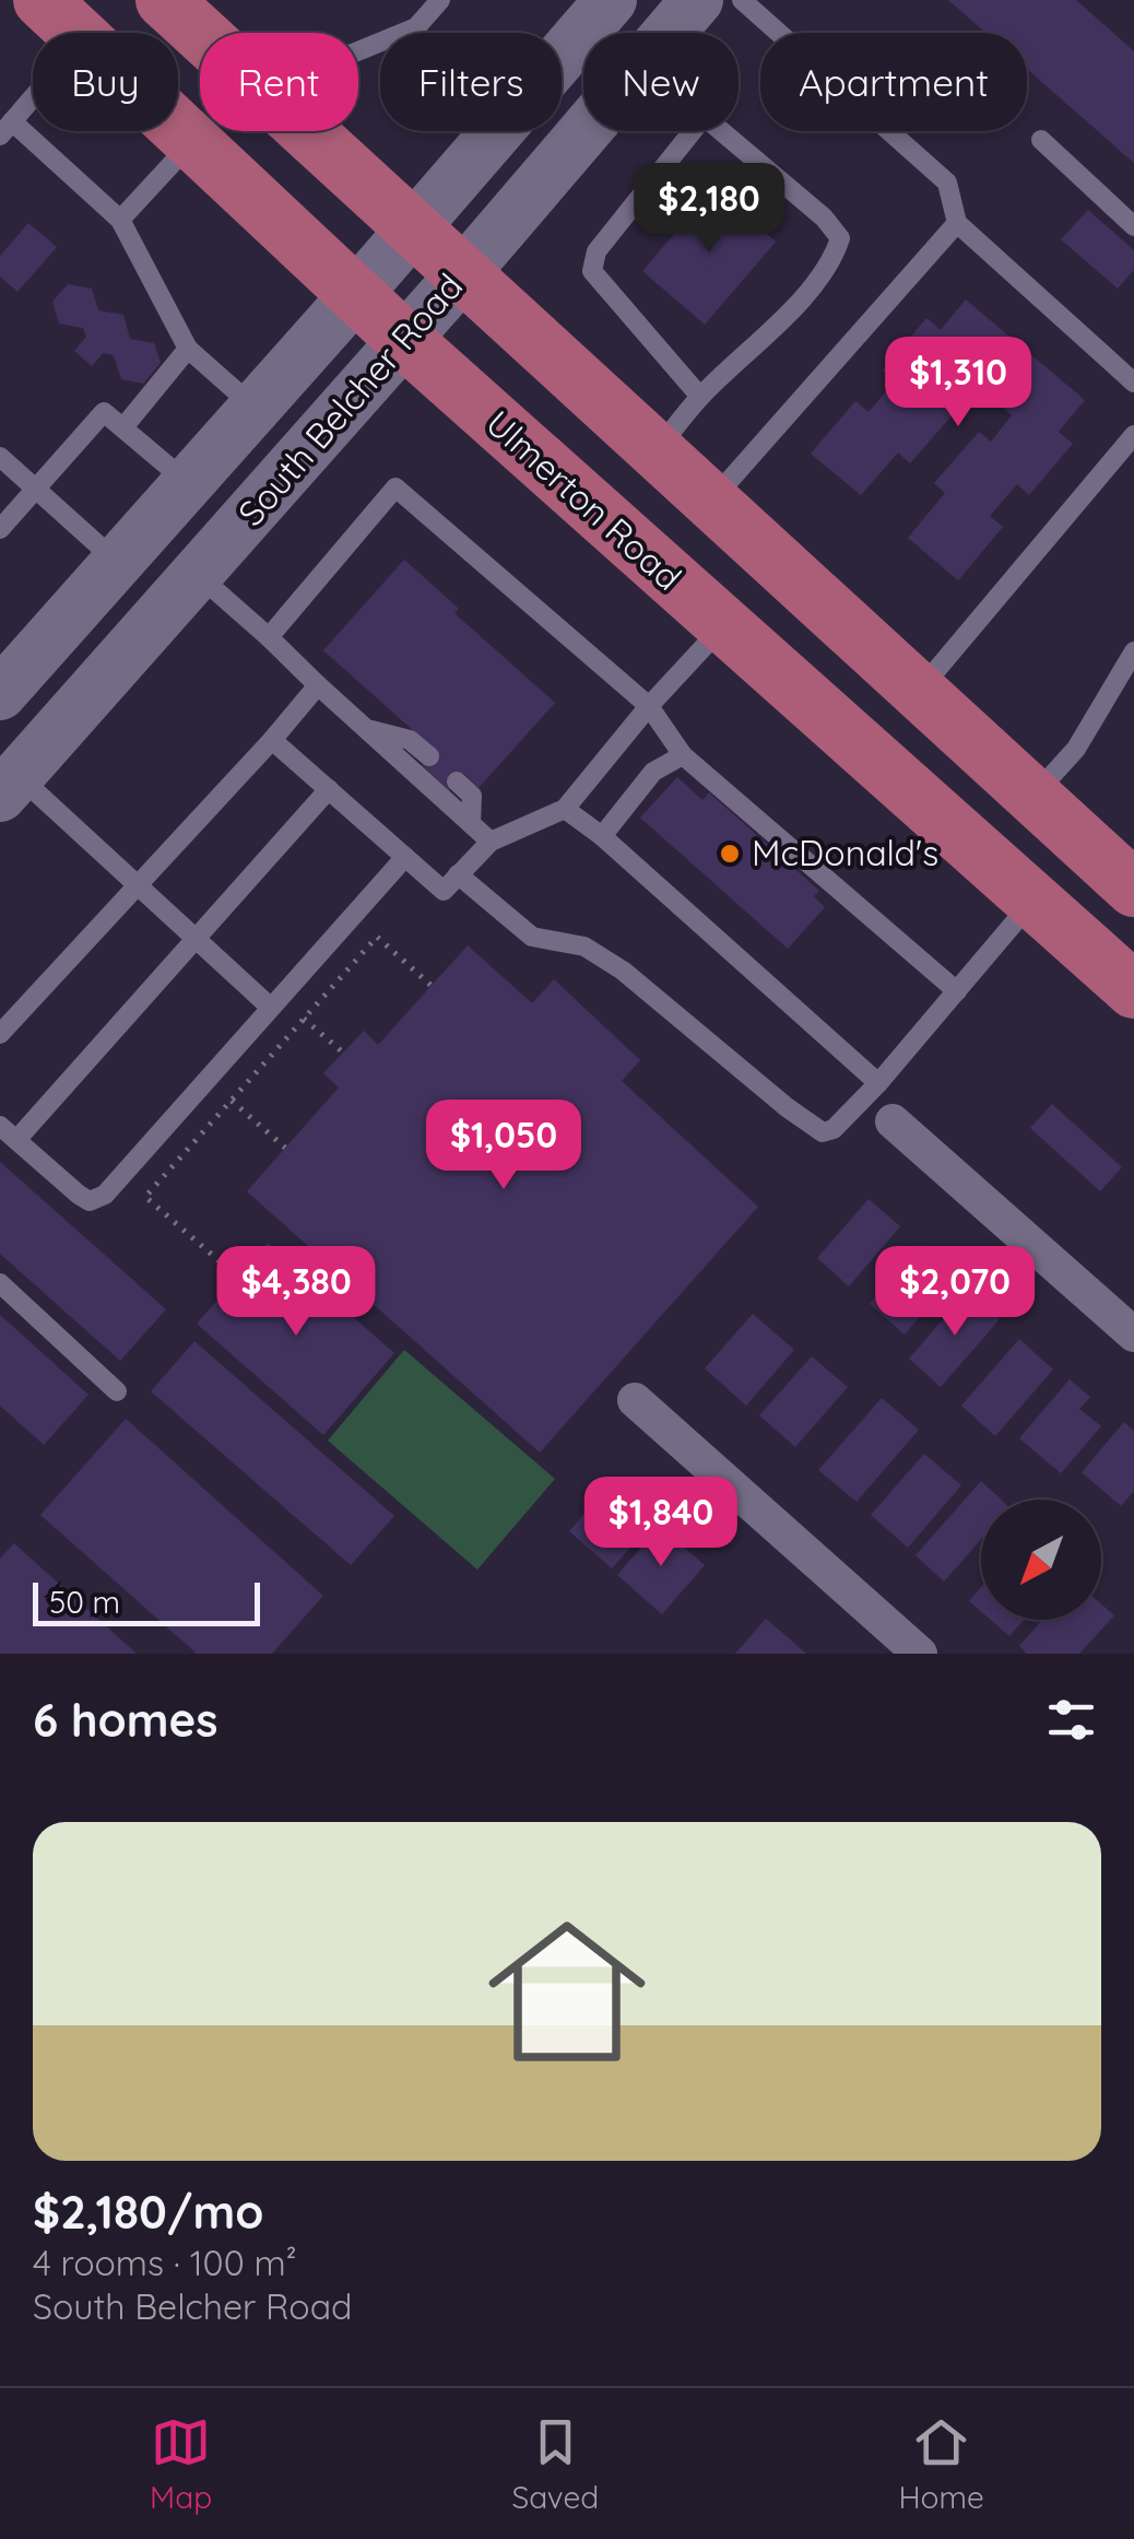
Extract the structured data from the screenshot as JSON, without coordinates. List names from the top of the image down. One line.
{"streets":{"main road":["South Belcher Road","Ulmerton Road"]},"crossings":[["South Belcher Road","Ulmerton Road"]],"places":["McDonald's"],"scale_bar":"50 m","north":"bottom left","page":{"chip":["Buy","Rent","Filters","New","Apartment"],"price":["$2,180","$1,310","$1,050","$4,380","$2,070","$1,840"],"scale":"50 m","heading":"6 homes","list":[{"name":"$2,180/mo","note":"4 rooms · 100 m² · South Belcher Road"}],"tabs":["Map","Saved","Home"]}}
